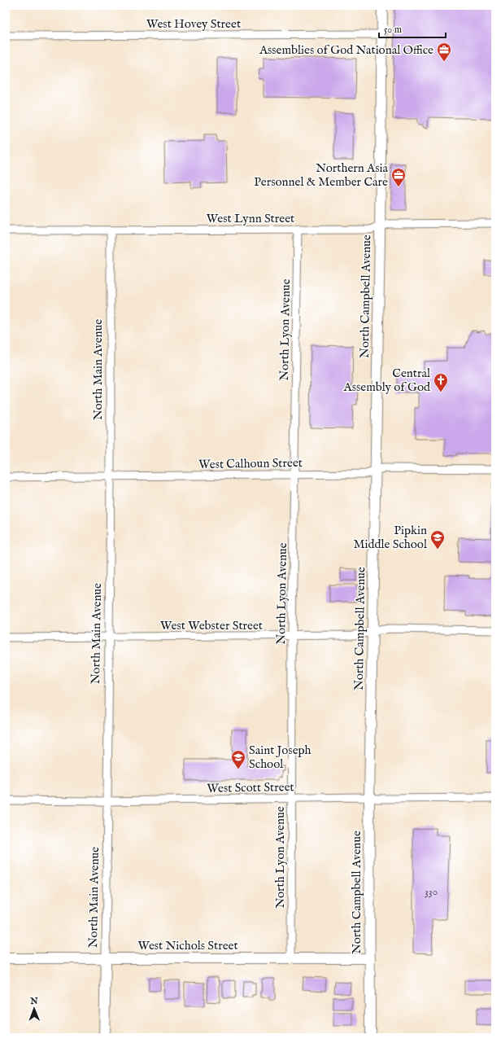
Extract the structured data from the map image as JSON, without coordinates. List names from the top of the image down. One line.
{"streets":{"main road":["North Campbell Avenue","North Main Avenue","West Nichols Street"],"street":["West Hovey Street","West Lynn Street","North Lyon Avenue","West Calhoun Street","West Webster Street","West Scott Street"]},"crossings":[["West Hovey Street","North Campbell Avenue"],["West Lynn Street","North Campbell Avenue"],["West Lynn Street","North Lyon Avenue"],["West Lynn Street","North Main Avenue"],["North Campbell Avenue","West Calhoun Street"],["North Campbell Avenue","West Webster Street"],["North Campbell Avenue","West Scott Street"],["North Campbell Avenue","West Nichols Street"],["North Lyon Avenue","West Calhoun Street"],["North Lyon Avenue","West Webster Street"],["North Lyon Avenue","West Scott Street"],["North Lyon Avenue","West Nichols Street"],["North Main Avenue","West Calhoun Street"],["North Main Avenue","West Webster Street"],["North Main Avenue","West Scott Street"],["North Main Avenue","West Nichols Street"]],"places":{"office":["Assemblies of God National Office","Northern Asia Personnel & Member Care"],"church":["Central Assembly of God"],"school or university":["Pipkin Middle School","Saint Joseph School"]},"house_numbers":["330"],"scale_bar":"50 m","north":"top"}
